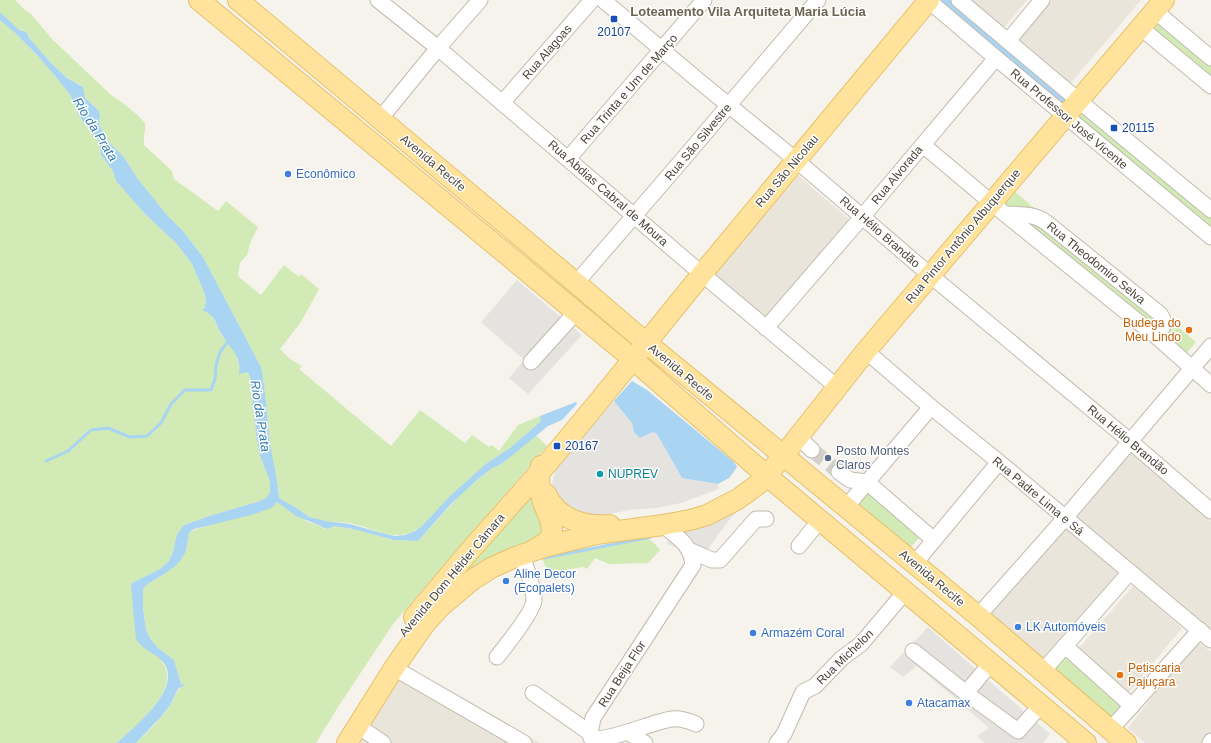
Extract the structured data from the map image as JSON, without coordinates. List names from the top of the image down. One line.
{"streets":{"main road":["Avenida Recife","Rua São Nicolau","Rua Pintor Antônio Albuquerque","Avenida Dom Hélder Câmara"],"street":["Rua Alagoas","Rua Trinta e Um de Março","Rua Professor José Vicente","Rua São Silvestre","Rua Alvorada","Rua Abdias Cabral de Moura","Rua Hélio Brandão","Rua Theodomiro Selva","Rua Padre Lima e Sá","Rua Michelon","Rua Beija Flor"]},"crossings":[["Rua Alagoas","Rua Abdias Cabral de Moura"],["Rua Trinta e Um de Março","Rua Abdias Cabral de Moura"],["Rua Trinta e Um de Março","Rua Hélio Brandão"],["Rua Professor José Vicente","Rua São Nicolau"],["Rua Professor José Vicente","Rua Alvorada"],["Rua Professor José Vicente","Rua Pintor Antônio Albuquerque"],["Rua São Silvestre","Avenida Recife"],["Rua São Silvestre","Rua Abdias Cabral de Moura"],["Rua São Silvestre","Rua Hélio Brandão"],["Avenida Recife","Rua São Nicolau"],["Avenida Recife","Rua Pintor Antônio Albuquerque"],["Avenida Recife","Avenida Dom Hélder Câmara"],["Avenida Recife","Rua Michelon"],["Rua São Nicolau","Rua Abdias Cabral de Moura"],["Rua São Nicolau","Rua Hélio Brandão"],["Rua São Nicolau","Avenida Dom Hélder Câmara"],["Rua Alvorada","Rua Abdias Cabral de Moura"],["Rua Alvorada","Rua Hélio Brandão"],["Rua Abdias Cabral de Moura","Rua Pintor Antônio Albuquerque"],["Rua Hélio Brandão","Rua Pintor Antônio Albuquerque"],["Rua Pintor Antônio Albuquerque","Rua Theodomiro Selva"],["Rua Pintor Antônio Albuquerque","Rua Padre Lima e Sá"],["Rua Pintor Antônio Albuquerque","Avenida Dom Hélder Câmara"]],"districts":["Loteamento Vila Arquiteta Maria Lúcia"],"water":["Rio da Prata"],"places":{"transit":["20107","20115","20167"],"other":["Econômico","Budega do Meu Lindo","Posto Montes Claros","NUPREV","Aline Decor (Ecopalets)","LK Automóveis","Armazém Coral","Petiscaria Pajuçara","Atacamax"]}}
